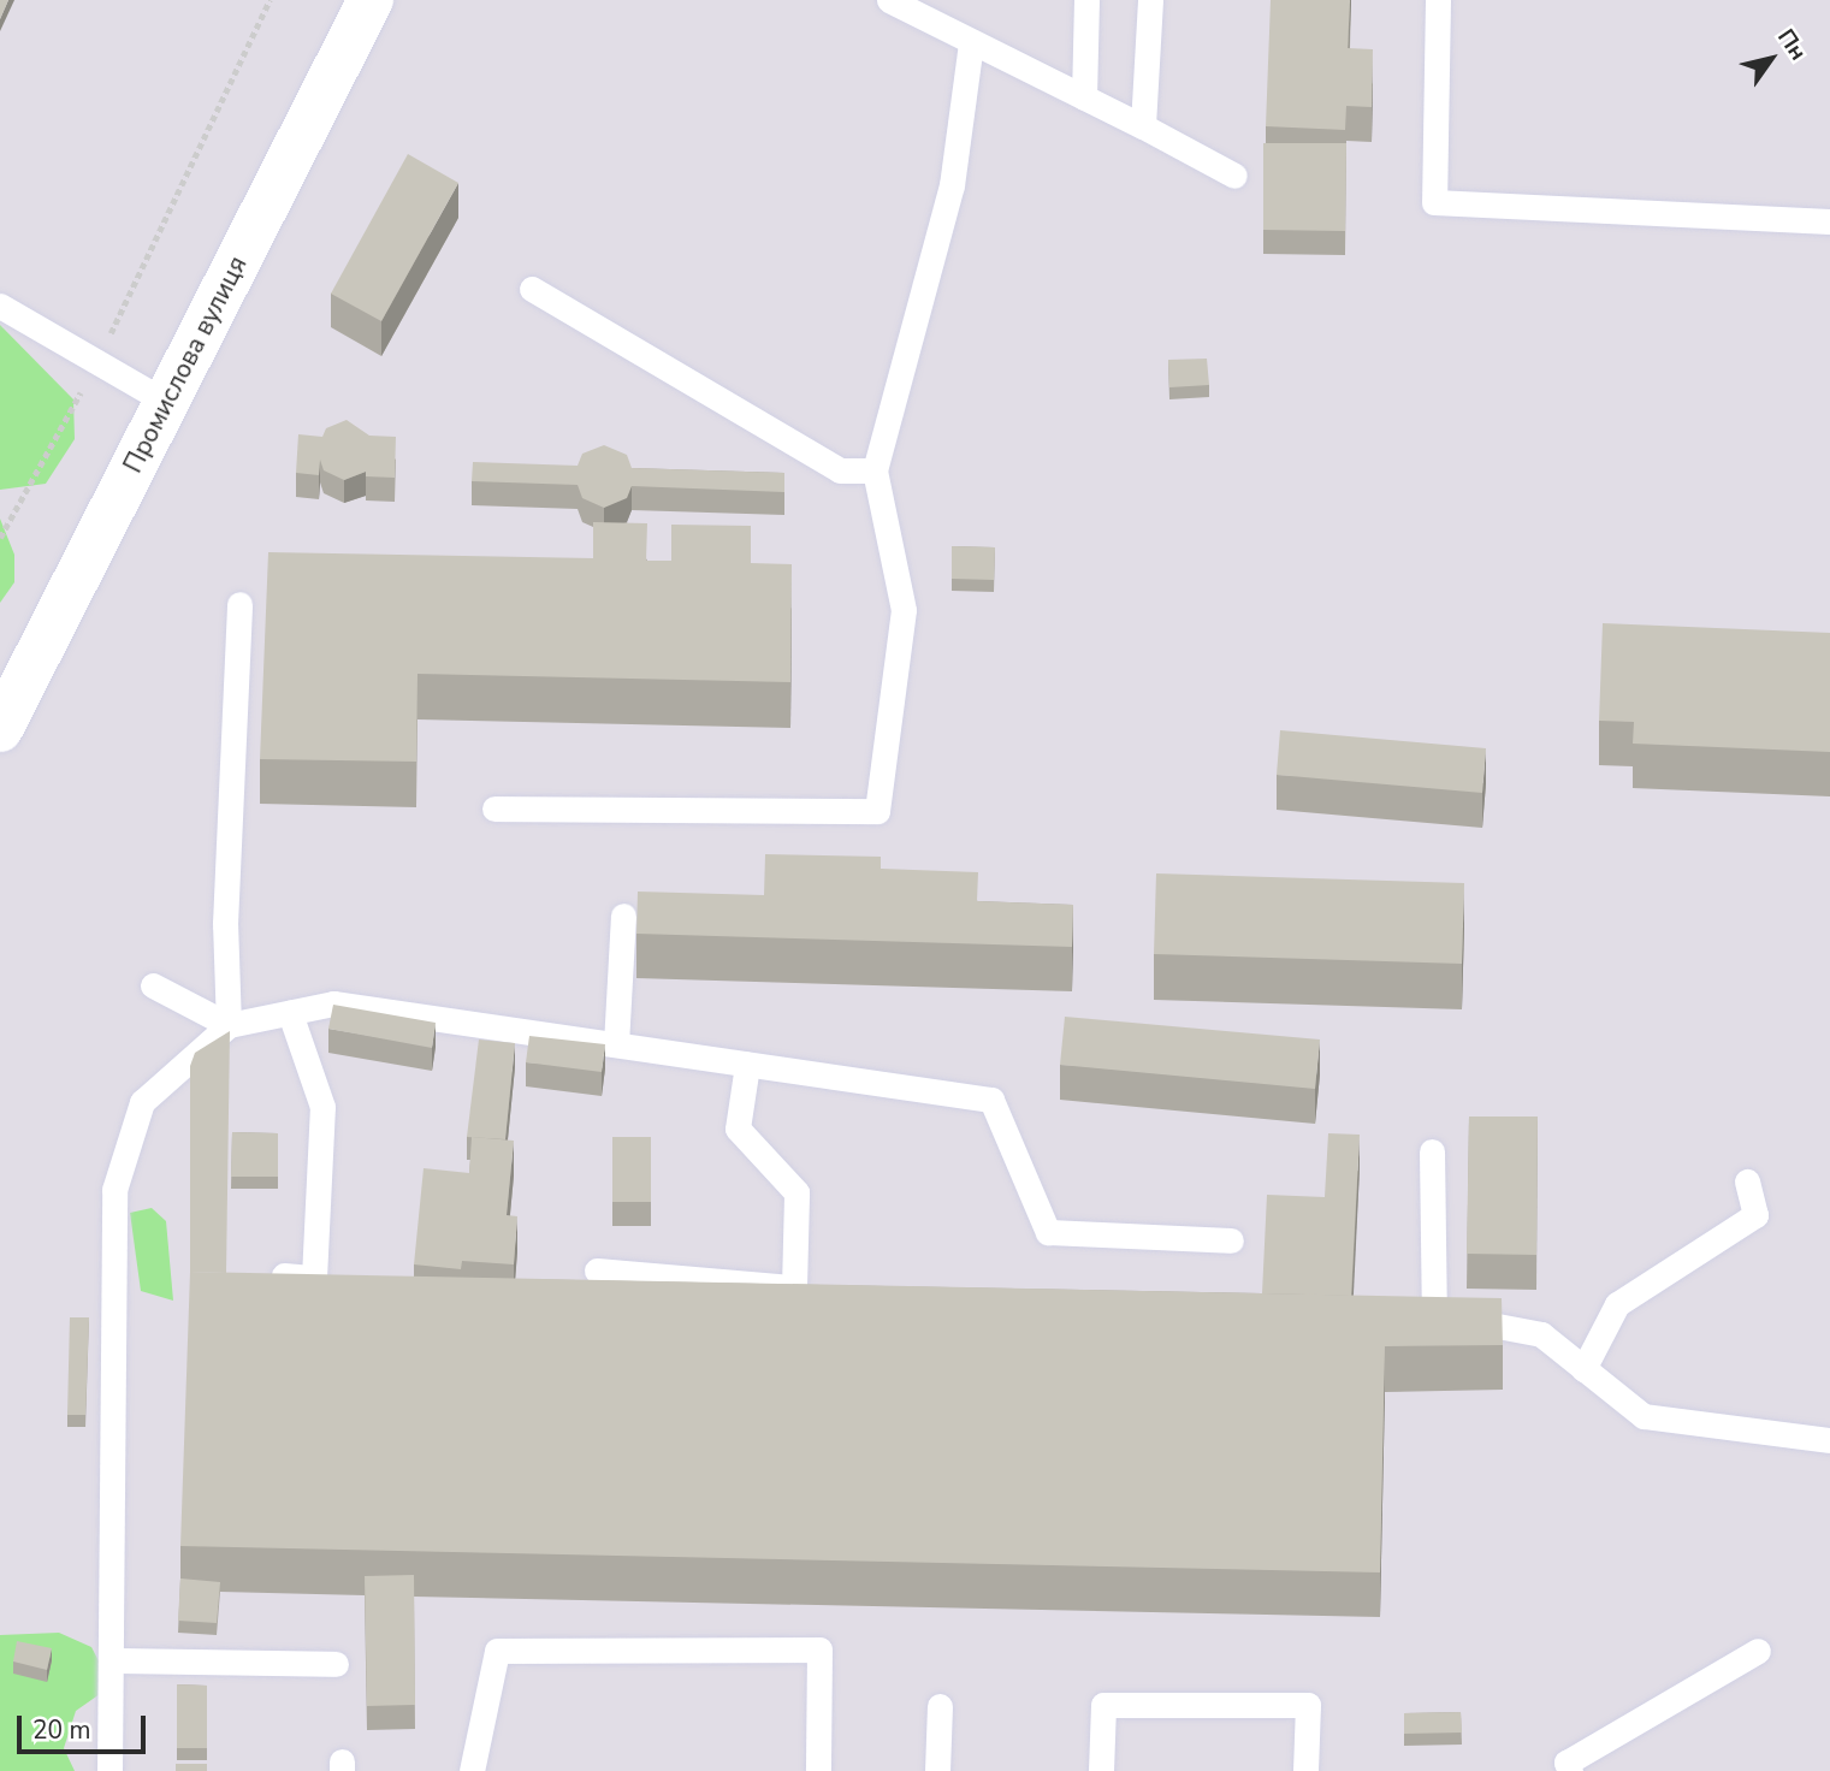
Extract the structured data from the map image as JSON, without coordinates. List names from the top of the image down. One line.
{"streets":{"street":["Промислова вулиця"]},"scale_bar":"20 m","north":"top right"}
